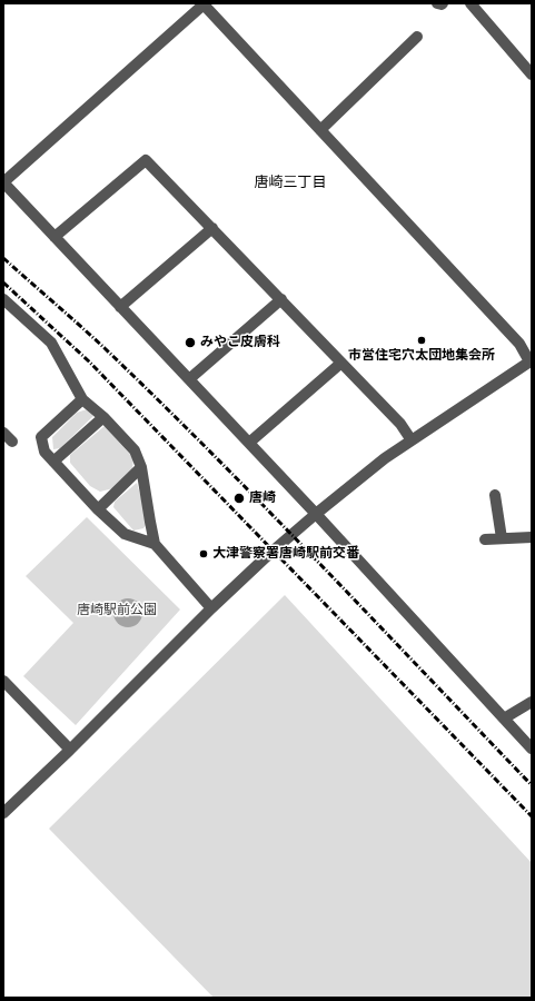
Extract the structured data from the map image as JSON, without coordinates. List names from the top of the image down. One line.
{"districts":["唐崎三丁目"],"parks":["唐崎駅前公園"],"places":["市営住宅穴太団地集会所","みやこ皮膚科","唐崎","大津警察署唐崎駅前交番"]}
